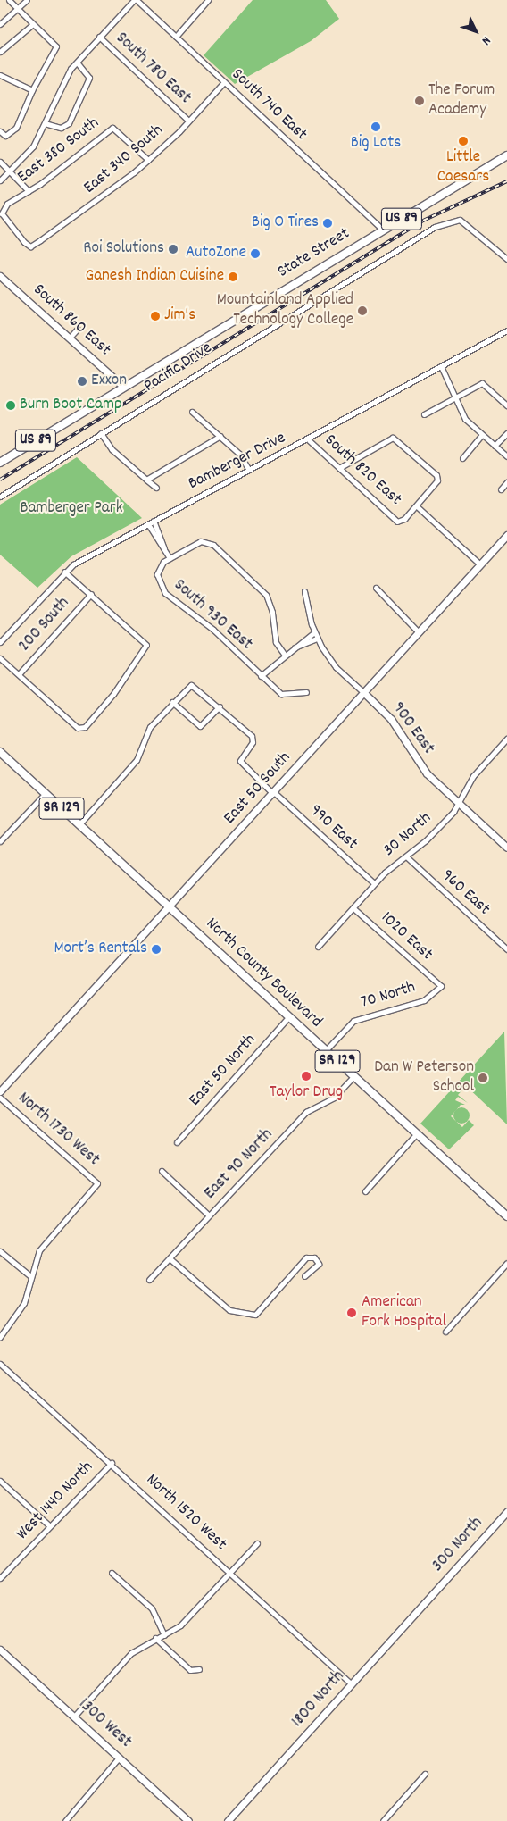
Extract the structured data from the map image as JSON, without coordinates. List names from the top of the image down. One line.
{"streets":{"main road":["US 89","State Street","SR 129","North County Boulevard"],"street":["South 780 East","South 740 East","East 380 South","East 340 South","South 860 East","Pacific Drive","Bamberger Drive","South 820 East","South 930 East","200 South","900 East","East 50 South","990 East","30 North","960 East","1020 East","70 North","East 50 North","North 1730 West","East 90 North","West 1440 North","North 1520 West","300 North","1800 North","1300 West"]},"crossings":[["South 780 East","East 340 South"],["South 740 East","East 340 South"],["South 740 East","State Street"],["East 380 South","East 340 South"],["State Street","South 860 East"],["Bamberger Drive","South 820 East"],["Bamberger Drive","South 930 East"],["900 East","East 50 South"],["900 East","30 North"],["East 50 South","990 East"],["East 50 South","North County Boulevard"],["990 East","30 North"],["30 North","960 East"],["30 North","1020 East"],["1020 East","70 North"],["North County Boulevard","70 North"],["North County Boulevard","East 50 North"],["North County Boulevard","East 90 North"],["West 1440 North","North 1520 West"],["North 1520 West","1800 North"],["300 North","1800 North"]],"parks":["Bamberger Park"],"places":["The Forum Academy","Big Lots","Little Caesars","Big O Tires","Roi Solutions","AutoZone","Ganesh Indian Cuisine","Mountainland Applied Technology College","Jim's","Exxon","Burn Boot Camp","Mort’s Rentals","Taylor Drug","Dan W Peterson School","American Fork Hospital"],"north":"bottom right"}
